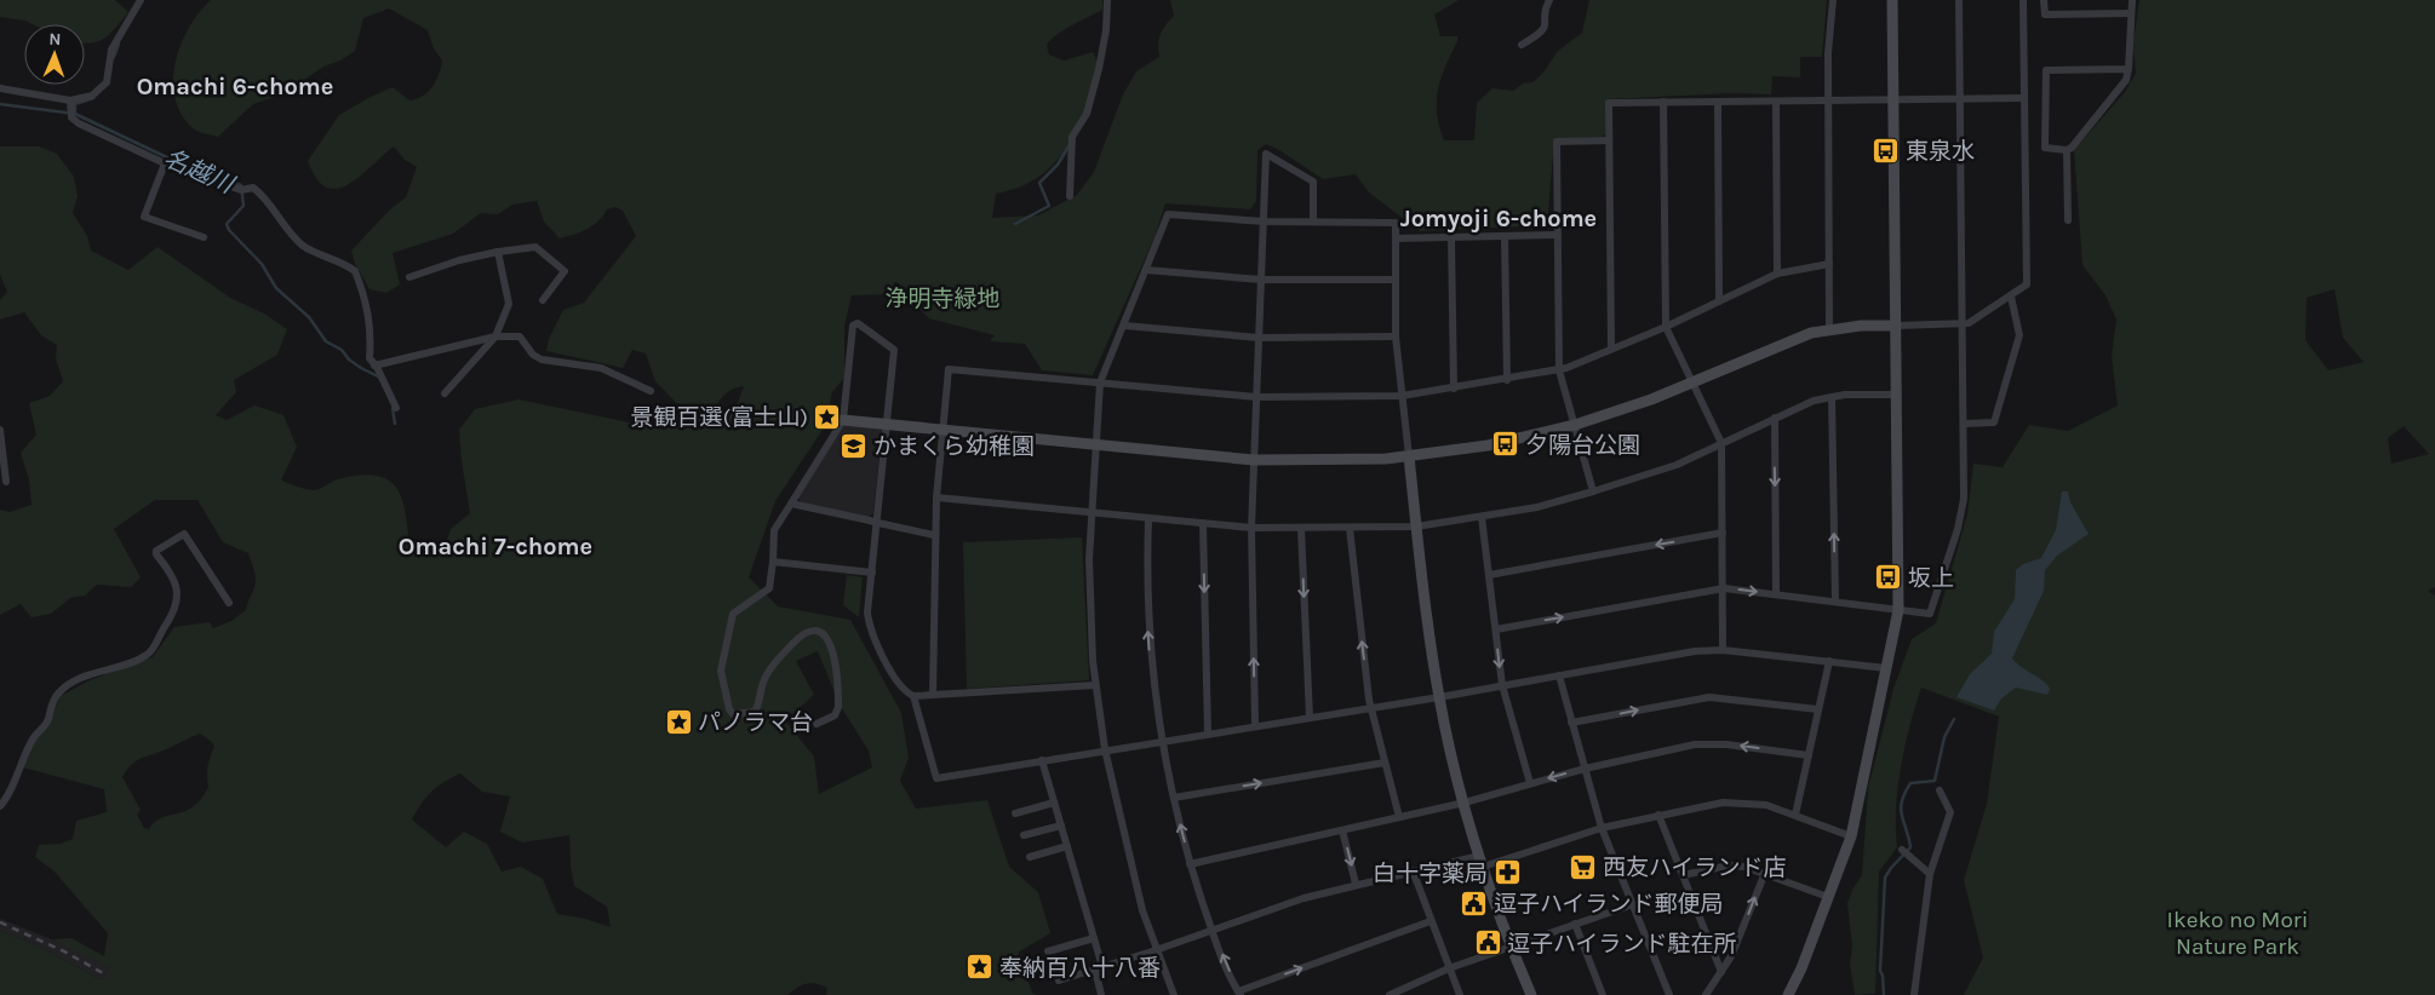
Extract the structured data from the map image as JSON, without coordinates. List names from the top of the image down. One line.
{"districts":["Omachi 6-chome","Jomyoji 6-chome","Omachi 7-chome"],"water":["名越川"],"parks":["浄明寺緑地","Ikeko no Mori Nature Park"],"places":{"bus stop":["東泉水","夕陽台公園","坂上"],"place":["景観百選(富士山)","パノラマ台","奉納百八十八番"],"school or university":["かまくら幼稚園"],"supermarket":["西友ハイランド店"],"pharmacy":["白十字薬局"],"public building":["逗子ハイランド郵便局","逗子ハイランド駐在所"]},"north":"top"}
